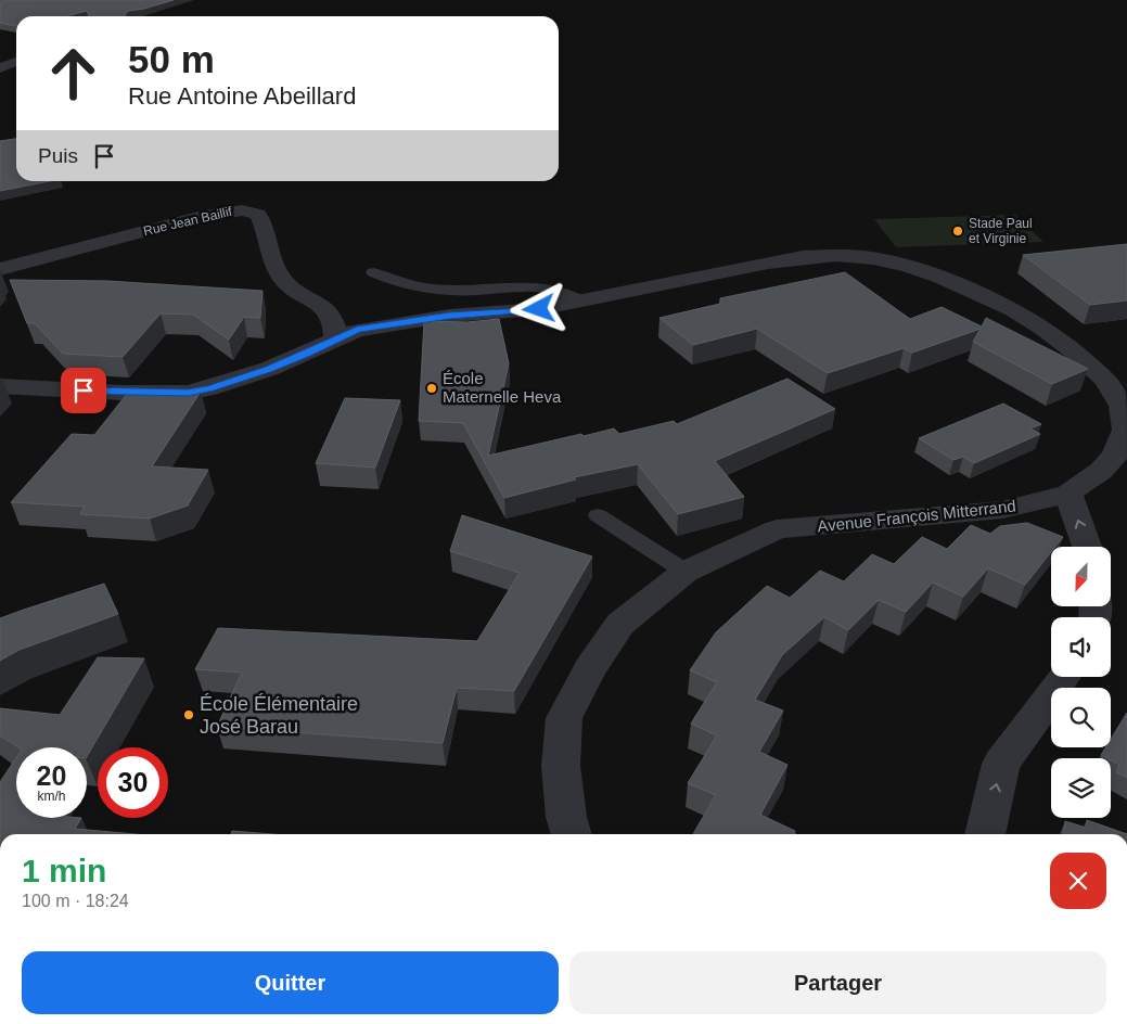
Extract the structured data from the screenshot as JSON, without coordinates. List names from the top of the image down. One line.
{"streets":{"street":["Rue Jean Baillif","Avenue François Mitterrand"]},"crossings":[["Rue Jean Baillif","Avenue François Mitterrand"]],"places":["Stade Paul et Virginie","École Maternelle Heva","École Élémentaire José Barau"],"north":"bottom","page":{"turn":["50 m","Rue Antoine Abeillard"],"then":"Puis","speed":"20 km/h","limit":"30","heading":["1 min","100 m · 18:24"],"buttons":["Quitter","Partager"]}}
